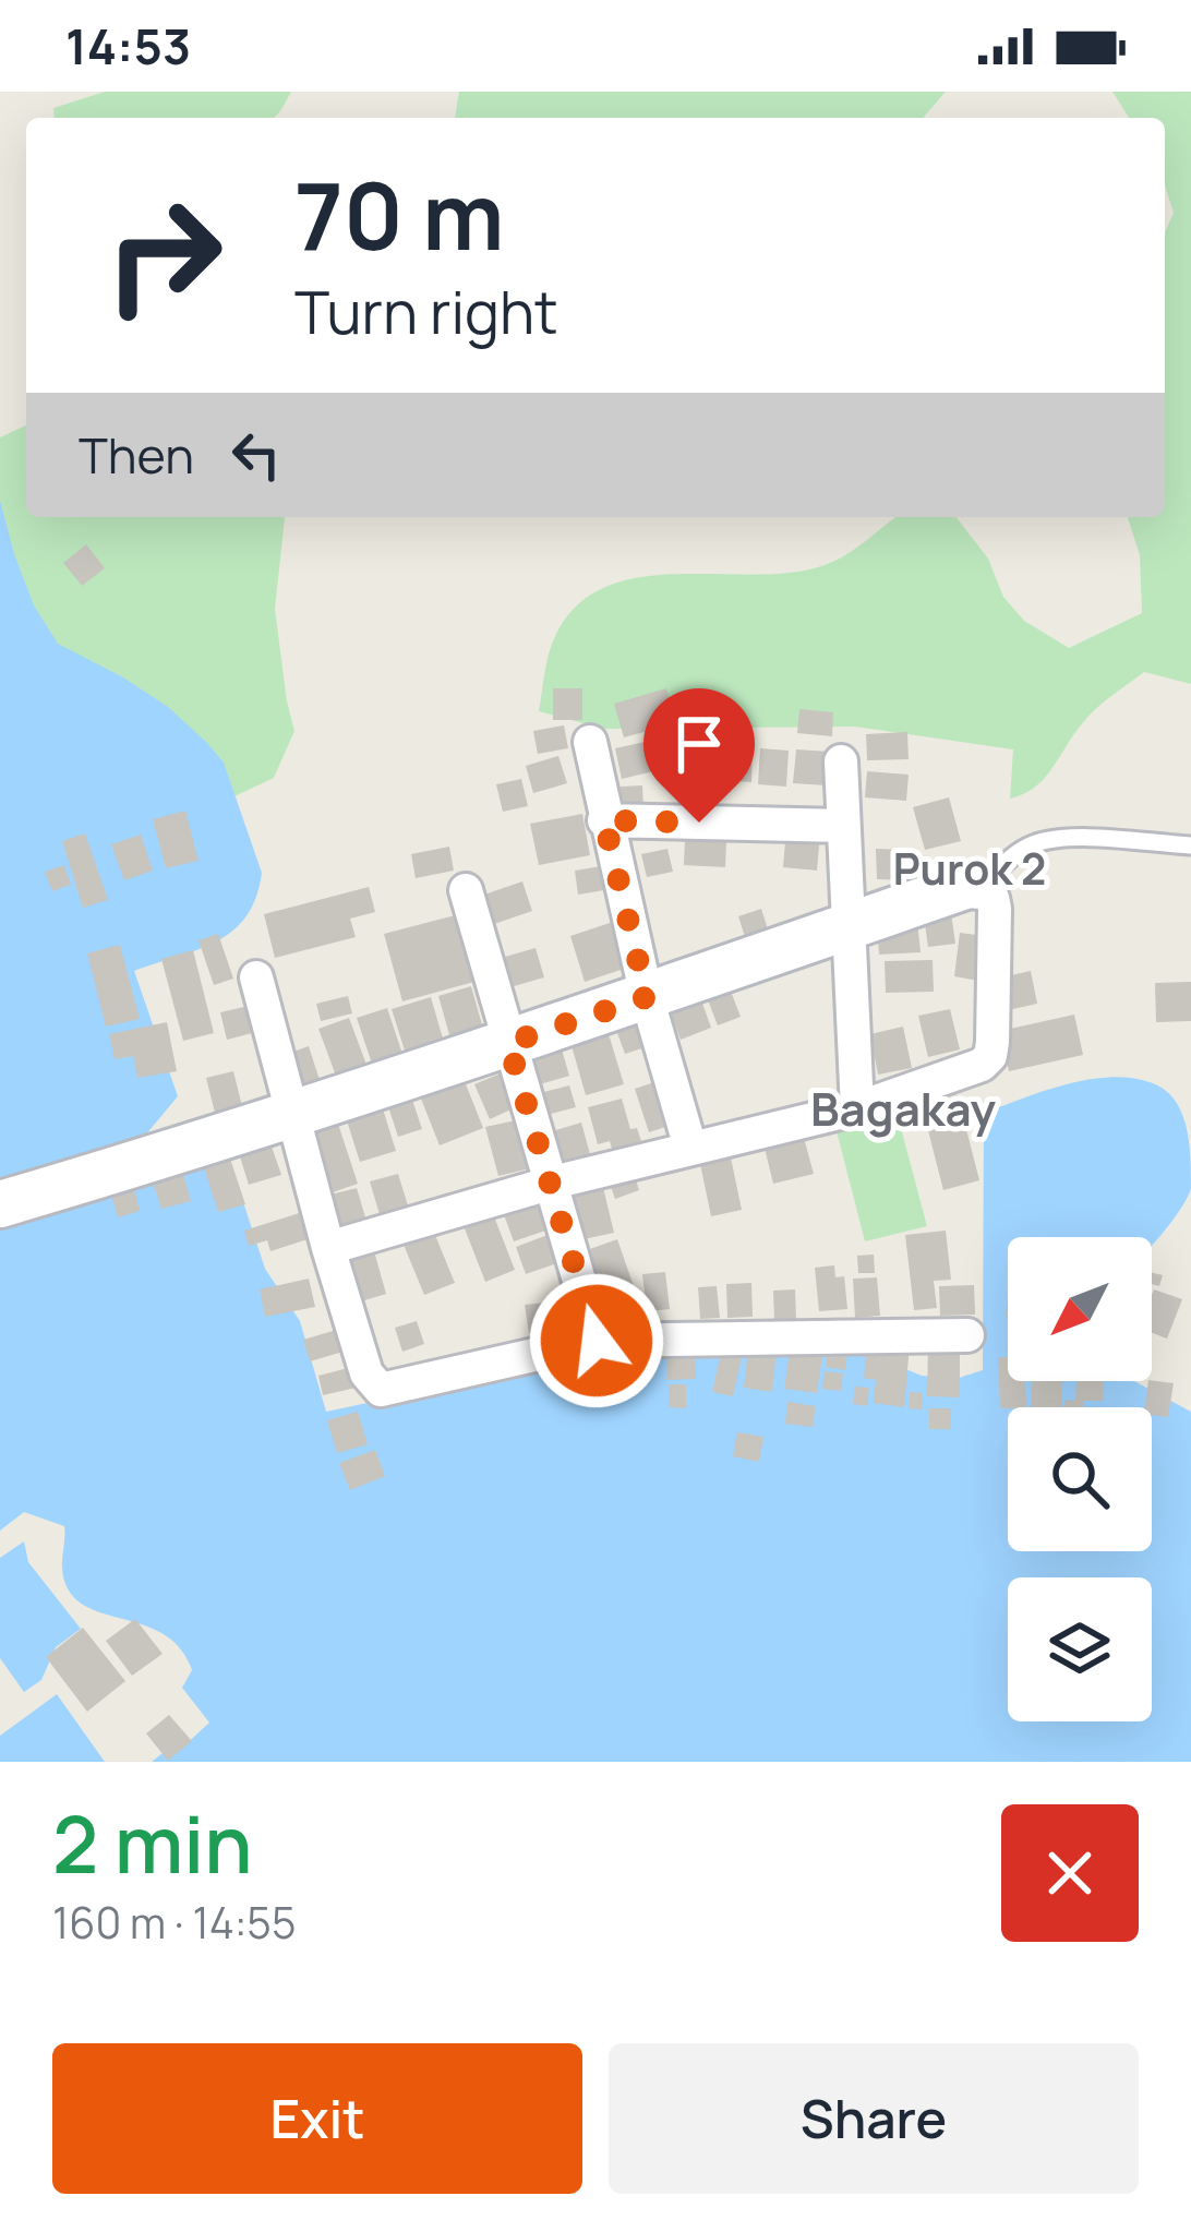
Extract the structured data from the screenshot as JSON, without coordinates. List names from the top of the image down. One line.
{"districts":["Purok 2","Bagakay"],"north":"bottom left","page":{"status":"14:53","turn":["70 m","Turn right"],"then":"Then","heading":["2 min","160 m · 14:55"],"buttons":["Exit","Share"]}}
